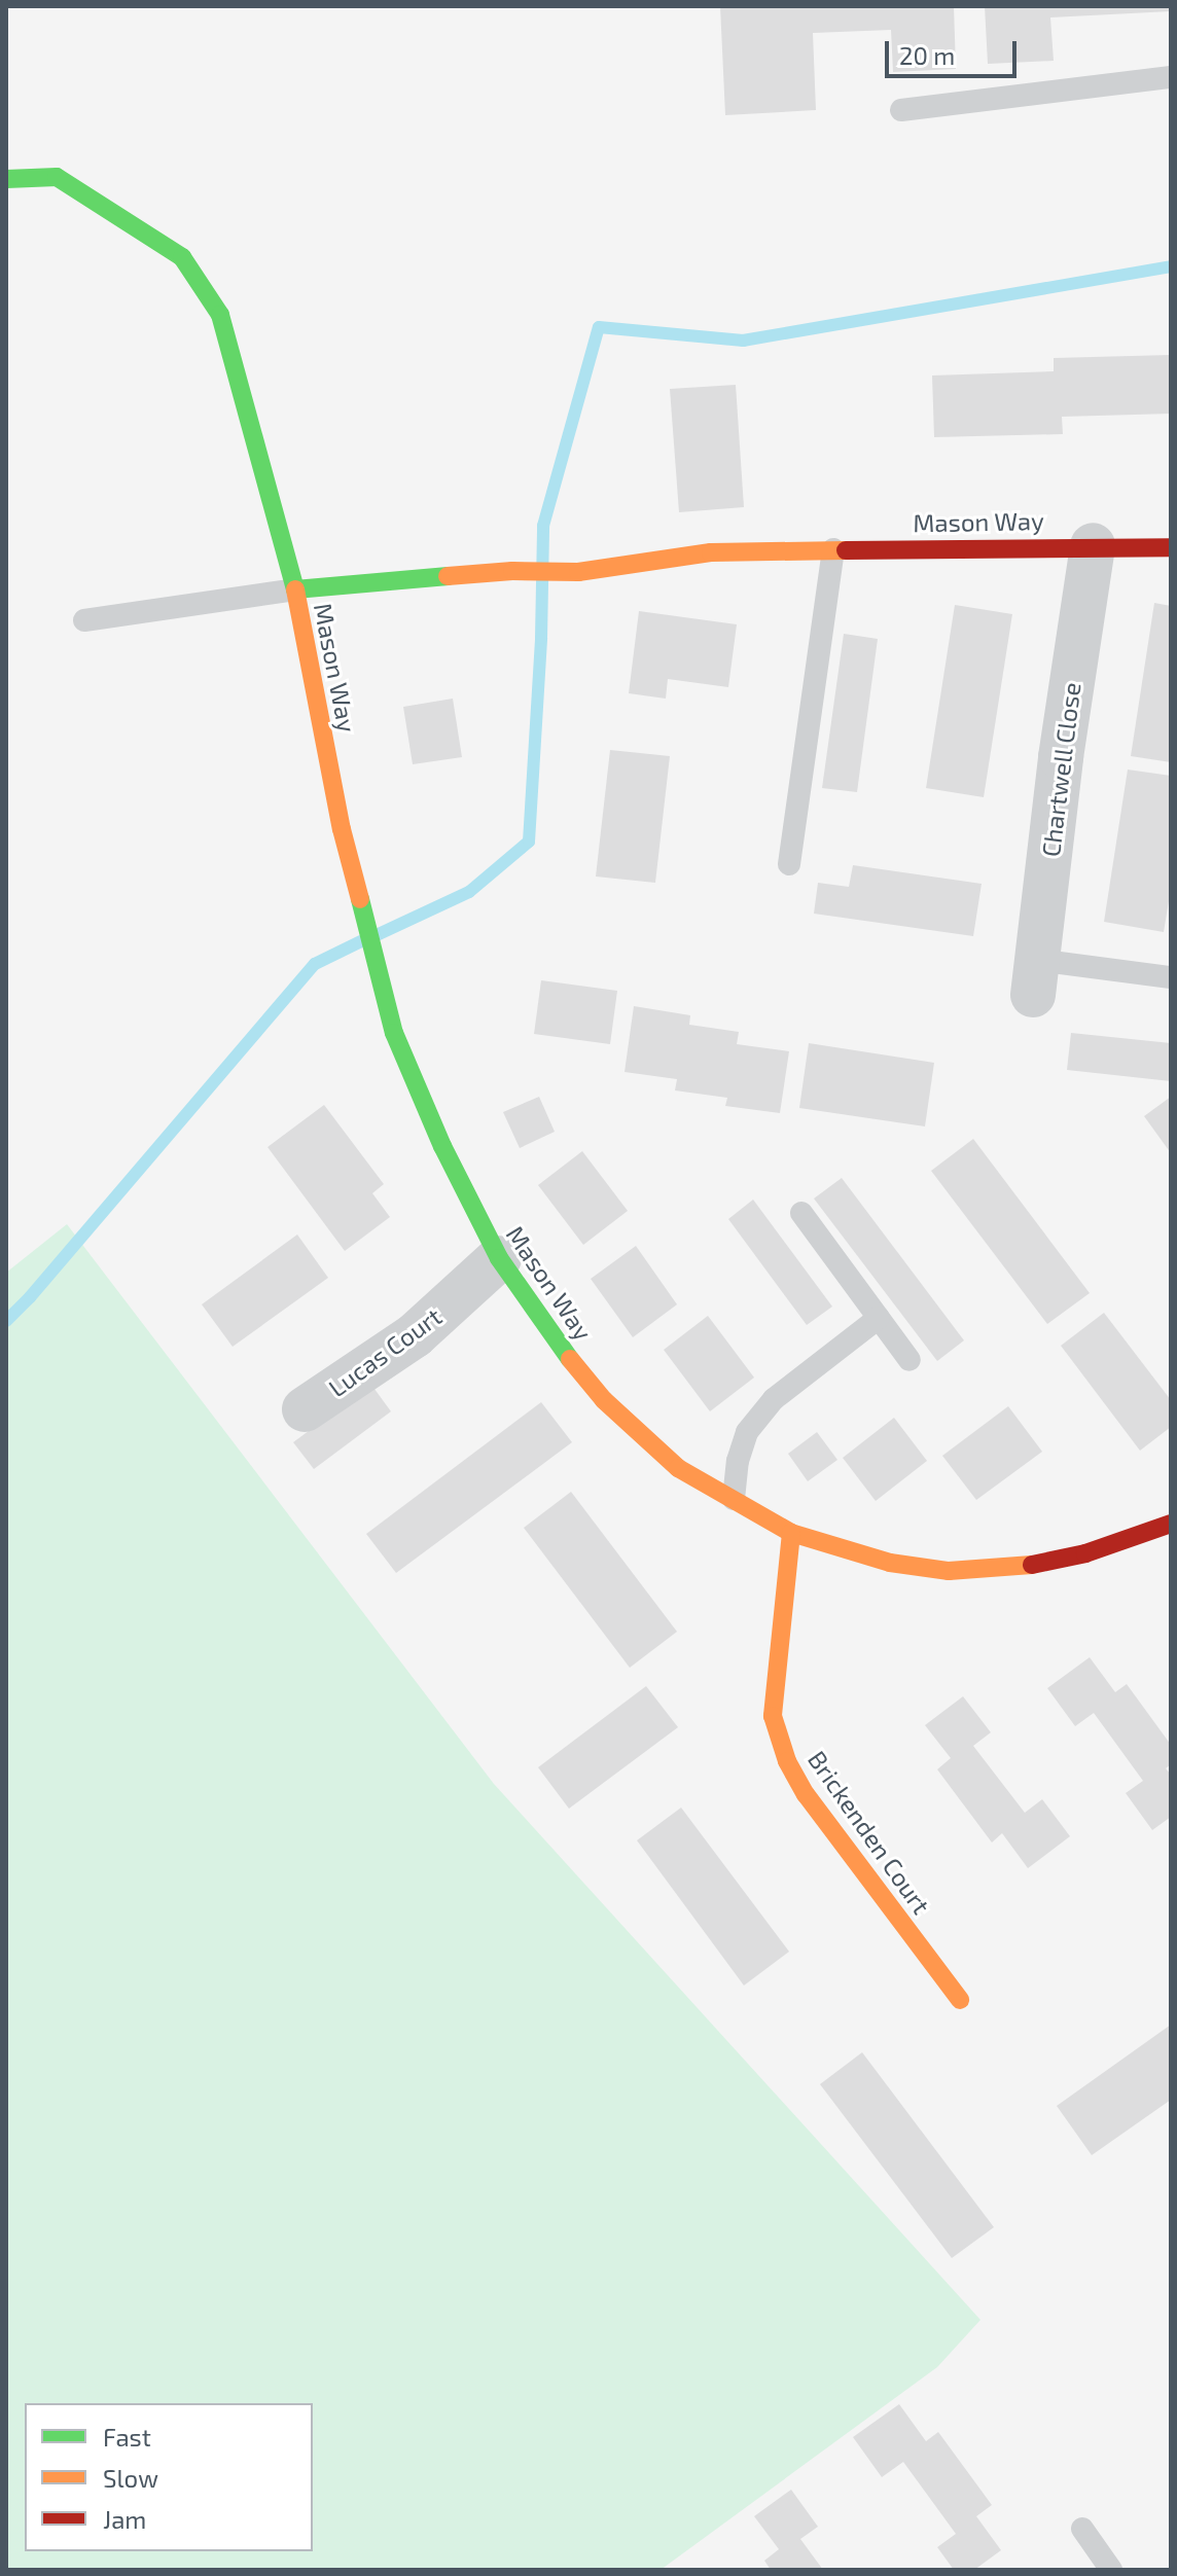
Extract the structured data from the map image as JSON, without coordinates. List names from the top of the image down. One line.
{"streets":{"street":["Mason Way","Chartwell Close","Lucas Court","Brickenden Court"]},"crossings":[["Mason Way","Chartwell Close"],["Mason Way","Lucas Court"],["Mason Way","Brickenden Court"]],"legend":["Fast","Slow","Jam"],"scale_bar":"20 m"}
